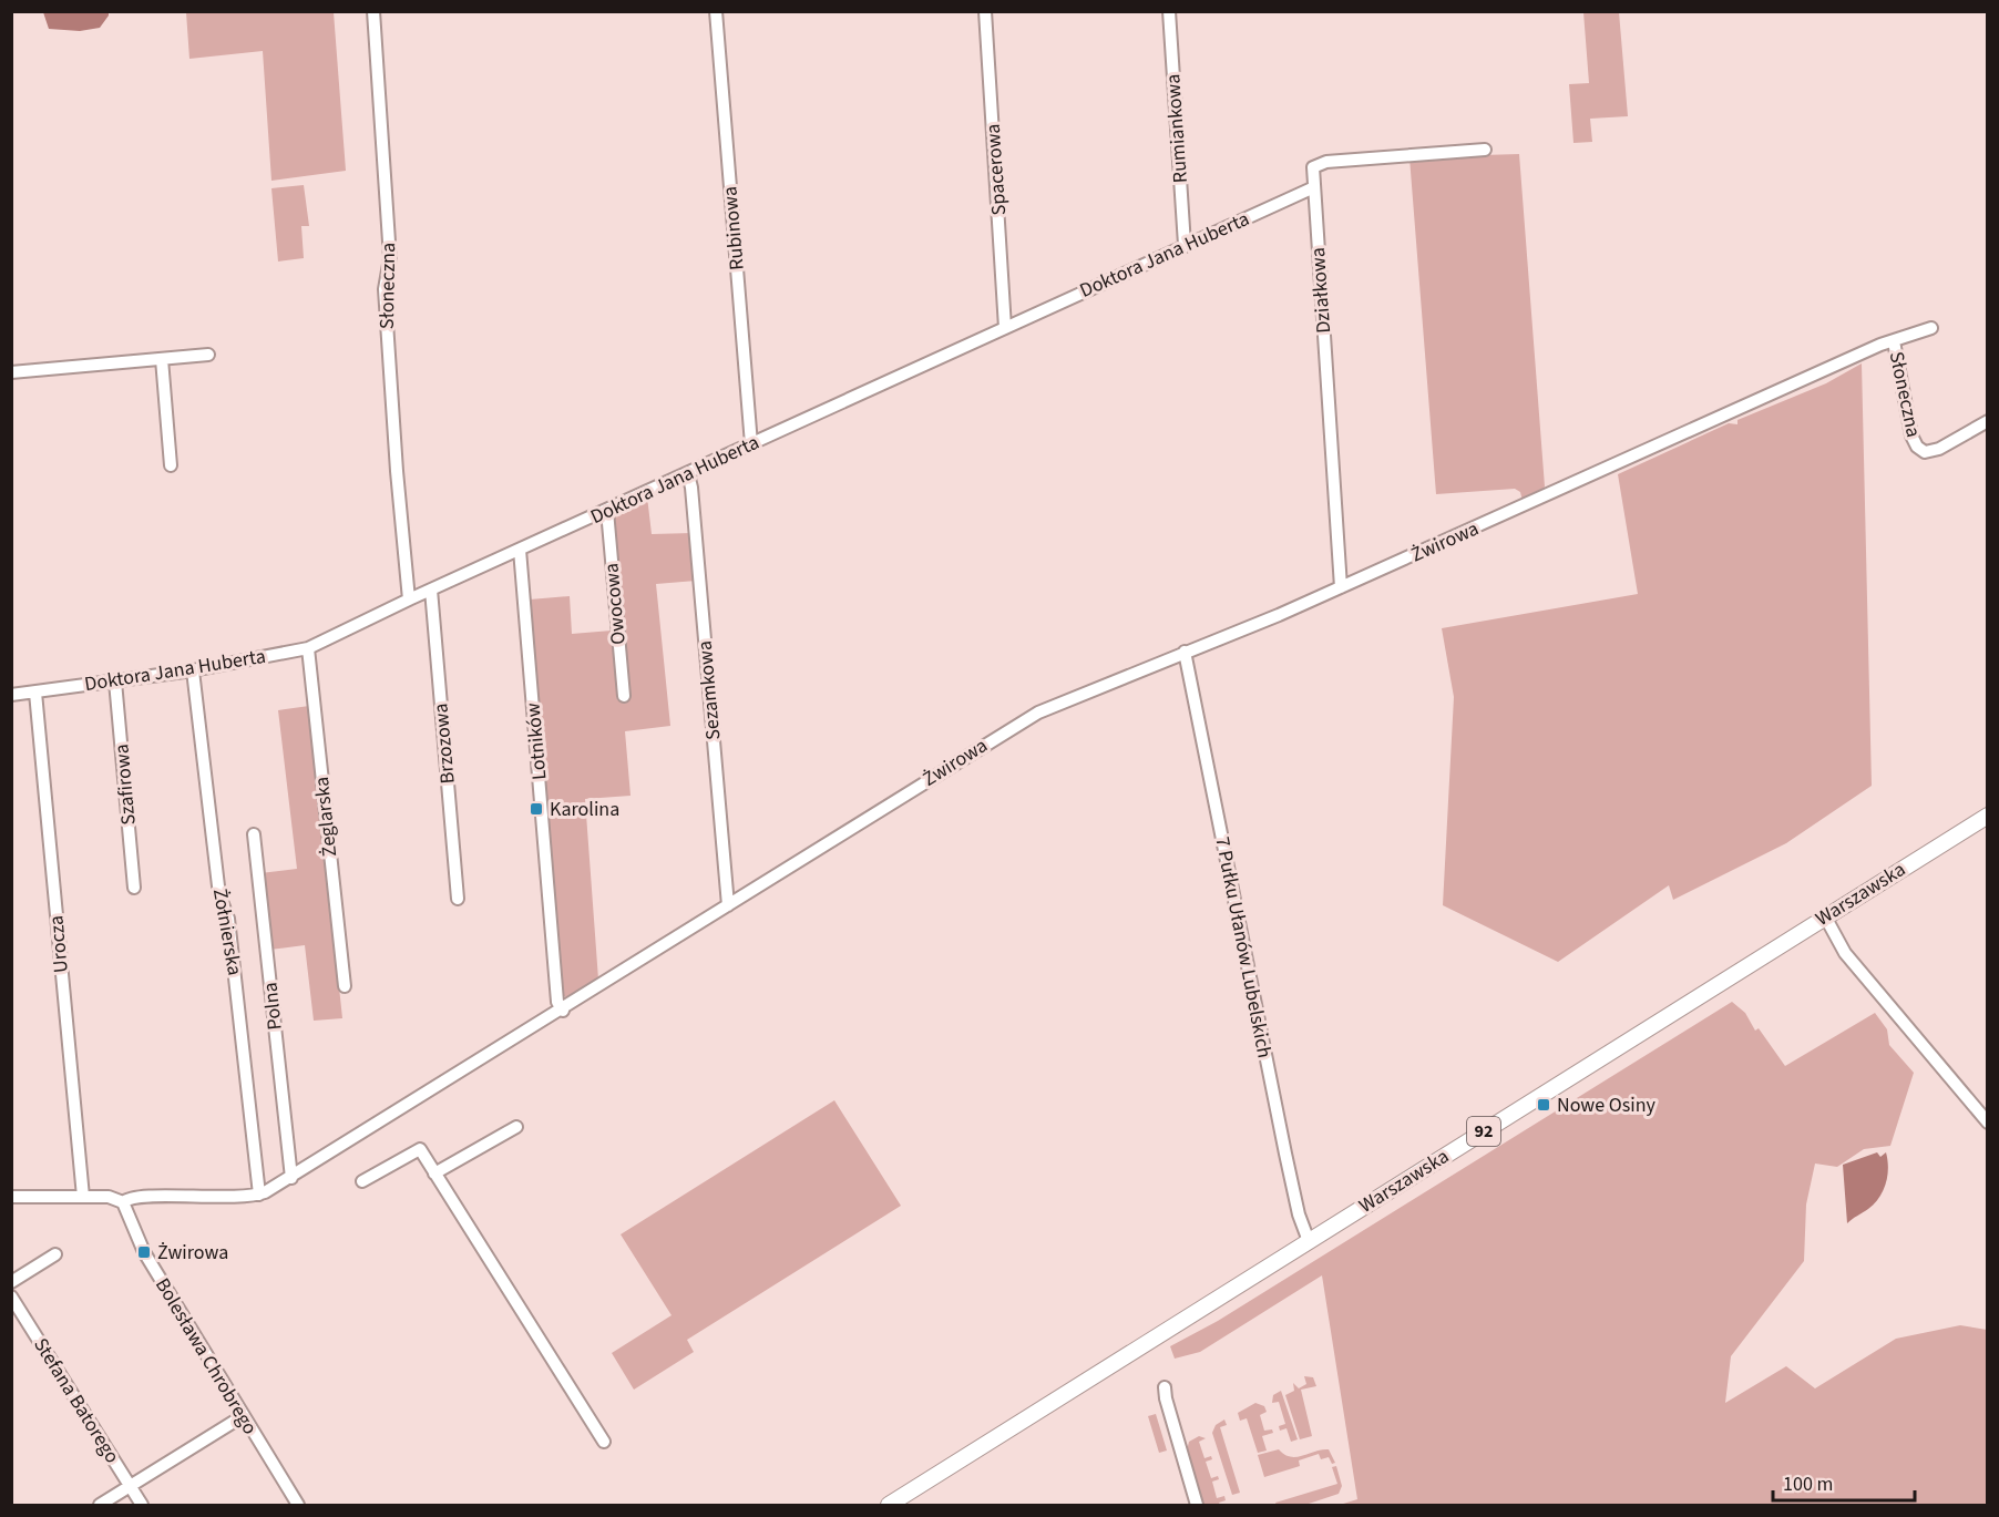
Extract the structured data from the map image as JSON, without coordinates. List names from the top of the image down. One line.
{"streets":{"main road":["Warszawska","92"],"street":["Rumiankowa","Spacerowa","Rubinowa","Doktora Jana Huberta","Słoneczna","Działkowa","Żwirowa","Owocowa","Sezamkowa","Lotników","Brzozowa","Szafirowa","Żeglarska","Żołnierska","Urocza","7 Pułku Ułanów Lubelskich","Polna","Bolesława Chrobrego","Stefana Batorego"]},"crossings":[["Rumiankowa","Doktora Jana Huberta"],["Spacerowa","Doktora Jana Huberta"],["Rubinowa","Doktora Jana Huberta"],["Doktora Jana Huberta","Słoneczna"],["Doktora Jana Huberta","Działkowa"],["Doktora Jana Huberta","Owocowa"],["Doktora Jana Huberta","Sezamkowa"],["Doktora Jana Huberta","Lotników"],["Doktora Jana Huberta","Brzozowa"],["Doktora Jana Huberta","Szafirowa"],["Doktora Jana Huberta","Żeglarska"],["Doktora Jana Huberta","Żołnierska"],["Doktora Jana Huberta","Urocza"],["Słoneczna","Żwirowa"],["Działkowa","Żwirowa"],["Żwirowa","Sezamkowa"],["Żwirowa","Lotników"],["Żwirowa","Żołnierska"],["Żwirowa","Urocza"],["Żwirowa","7 Pułku Ułanów Lubelskich"],["Żwirowa","Polna"],["Żwirowa","Bolesława Chrobrego"],["Warszawska","7 Pułku Ułanów Lubelskich"]],"places":{"transit":["Karolina","Nowe Osiny","Żwirowa"]},"scale_bar":"100 m"}
